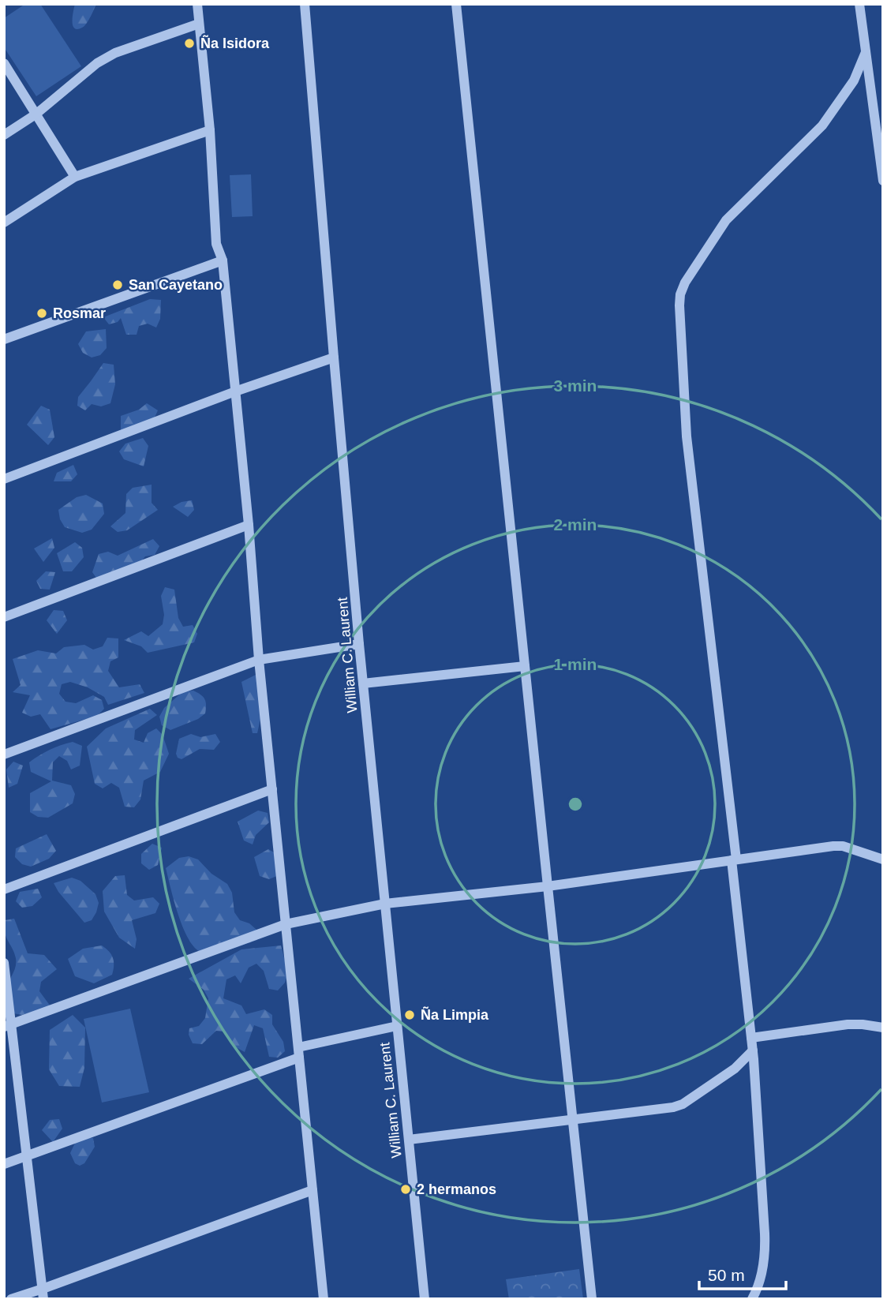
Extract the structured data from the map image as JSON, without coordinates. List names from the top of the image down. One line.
{"streets":{"street":["William C. Laurent"]},"places":["Ña Isidora","San Cayetano","Rosmar","Ña Limpia","2 hermanos"],"scale_bar":"50 m","rings":["3 min","2 min","1 min"]}
